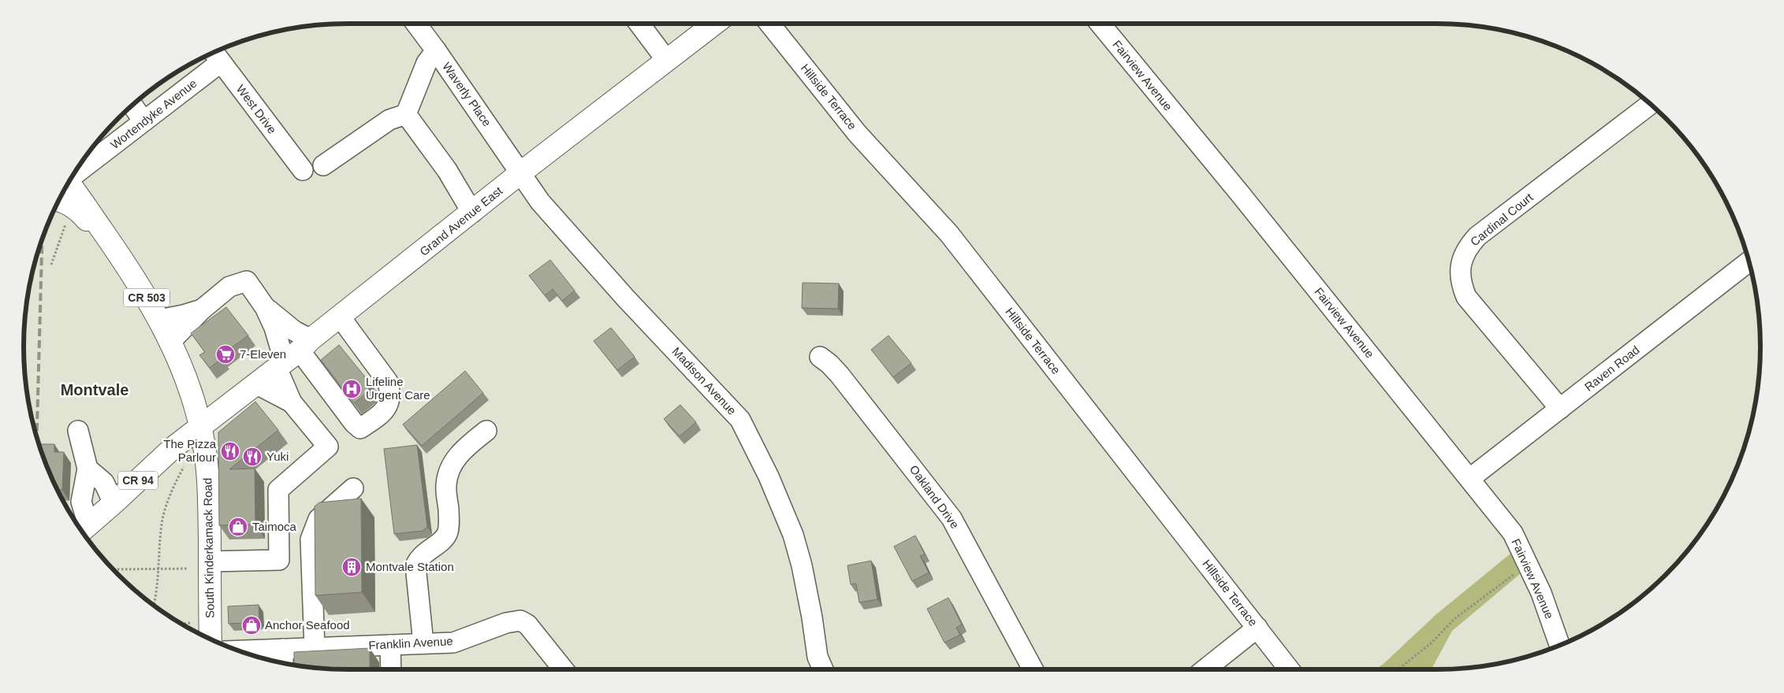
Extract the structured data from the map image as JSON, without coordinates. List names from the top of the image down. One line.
{"streets":{"main road":["Grand Avenue East","CR 503","CR 94","South Kinderkamack Road"],"street":["Fairview Avenue","Waverly Place","Hillside Terrace","West Drive","Wortendyke Avenue","Cardinal Court","Raven Road","Madison Avenue","Oakland Drive","Franklin Avenue"]},"crossings":[["Fairview Avenue","Raven Road"],["Waverly Place","Grand Avenue East"],["Waverly Place","Madison Avenue"],["West Drive","Wortendyke Avenue"],["Cardinal Court","Raven Road"],["Grand Avenue East","CR 503"],["Grand Avenue East","Madison Avenue"],["Grand Avenue East","CR 94"],["Grand Avenue East","South Kinderkamack Road"],["CR 503","CR 94"],["CR 503","South Kinderkamack Road"],["CR 94","South Kinderkamack Road"]],"districts":["Montvale"],"places":{"supermarket":["7-Eleven"],"hospital":["Lifeline Urgent Care"],"restaurant":["The Pizza Parlour","Yuki"],"shop":["Taimoca","Anchor Seafood"],"building":["Montvale Station"]}}
